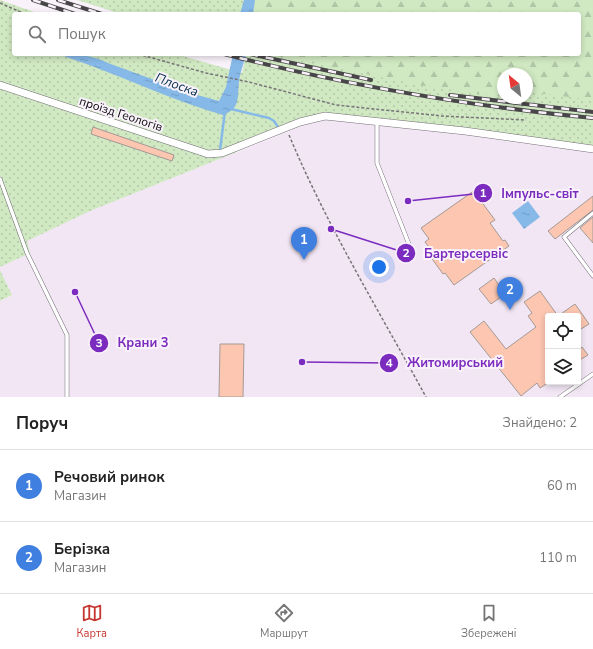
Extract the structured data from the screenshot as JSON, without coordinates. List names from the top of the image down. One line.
{"streets":{"street":["проїзд Геологів"]},"water":["Плоска"],"places":["Імпульс-світ","Бартерсервіс","Крани 3","Житомирський"],"north":"top left","page":{"search":"Пошук","pins":["1","2"],"heading":["Поруч","Знайдено: 2"],"list":[{"mark":"1","name":"Речовий ринок","note":"Магазин","value":"60 m"},{"mark":"2","name":"Берізка","note":"Магазин","value":"110 m"}],"nav":["Карта","Маршрут","Збережені"]}}
